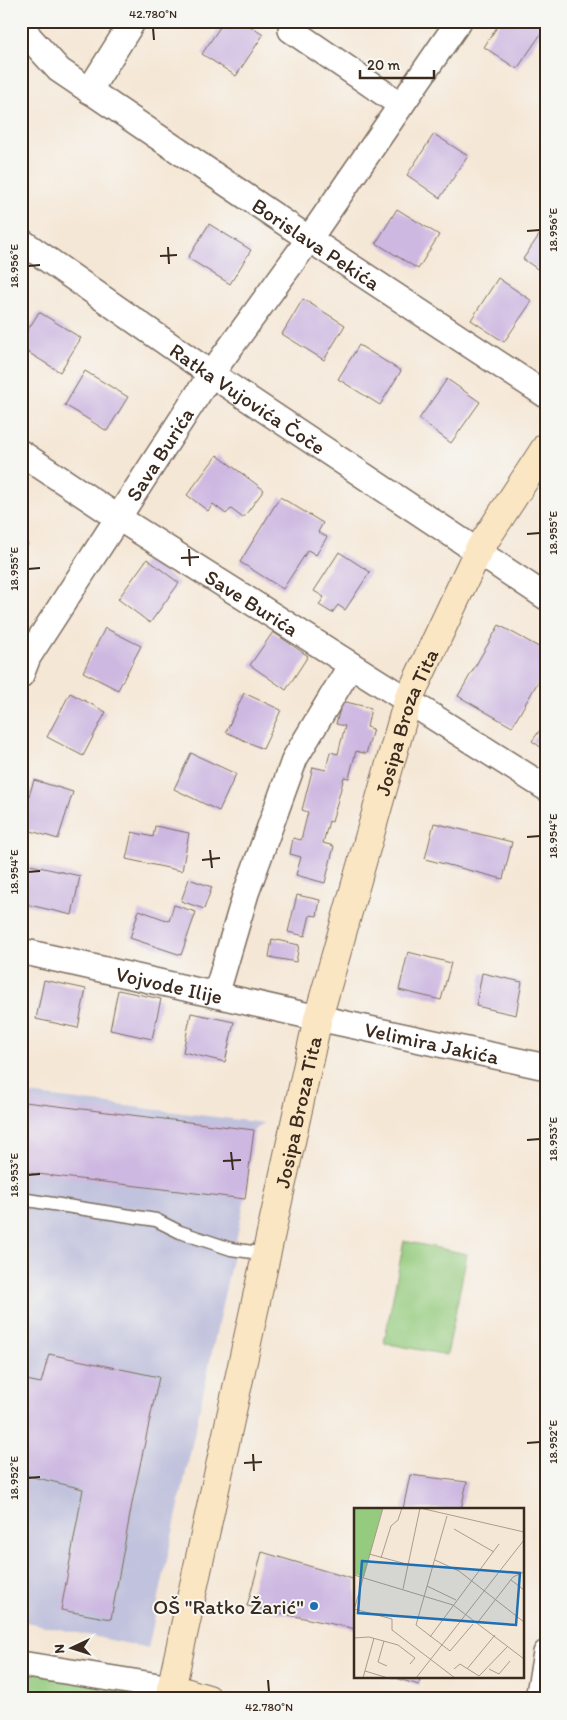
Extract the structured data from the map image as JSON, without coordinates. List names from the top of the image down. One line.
{"streets":{"street":["Borislava Pekića","Ratka Vujovića Čoče","Sava Burića","Save Burića","Josipa Broza Tita","Vojvode Ilije","Velimira Jakića"]},"crossings":[["Borislava Pekića","Sava Burića"],["Ratka Vujovića Čoče","Sava Burića"],["Ratka Vujovića Čoče","Josipa Broza Tita"],["Sava Burića","Save Burića"],["Save Burića","Josipa Broza Tita"],["Josipa Broza Tita","Vojvode Ilije"],["Josipa Broza Tita","Velimira Jakića"],["Vojvode Ilije","Velimira Jakića"]],"places":["OŠ \"Ratko Žarić\""],"scale_bar":"20 m","north":"left","coordinates":["42.780°N","18.956°E","18.955°E","18.954°E","18.953°E","18.952°E"]}
